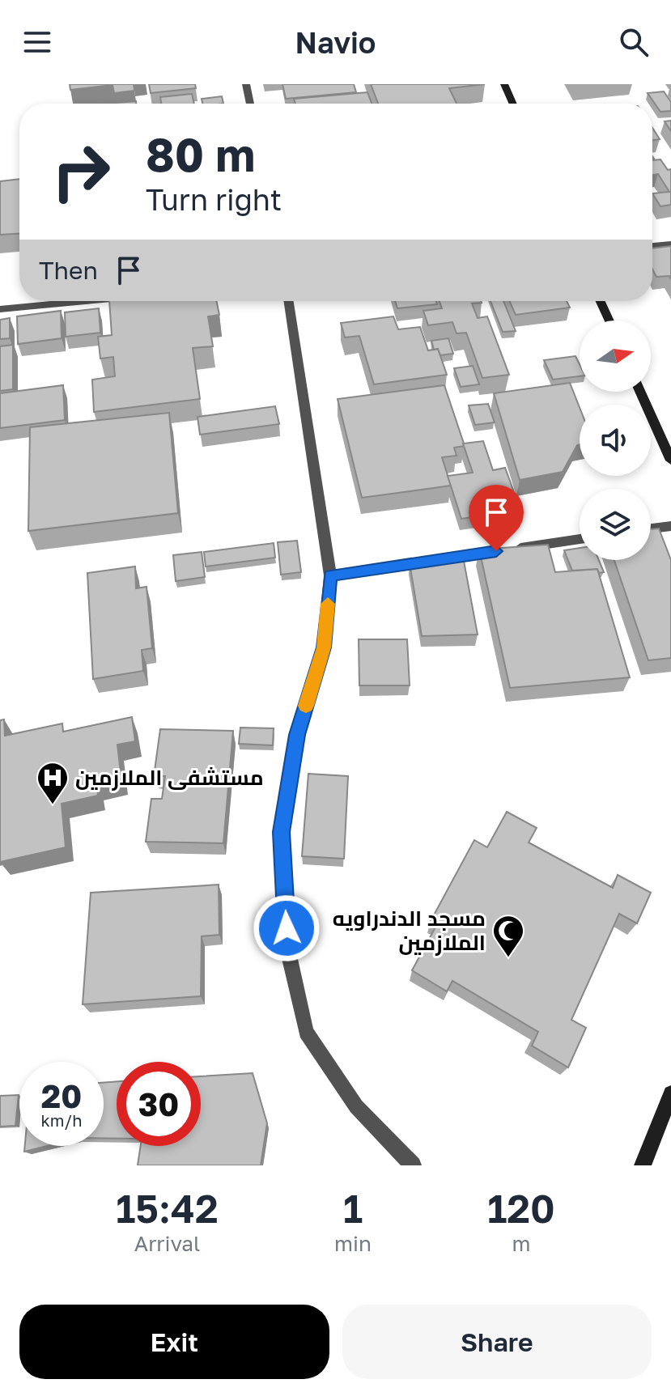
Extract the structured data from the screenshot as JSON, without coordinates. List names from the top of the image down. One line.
{"places":{"hospital":["مستشفى الملازمين"],"mosque":["مسجد الدندراويه الملازمين"]},"north":"right","page":{"header":"Navio","turn":["80 m","Turn right"],"then":"Then","speed":"20 km/h","limit":"30","eta":["15:42","Arrival","1","min","120","m"],"buttons":["Exit","Share"]}}
